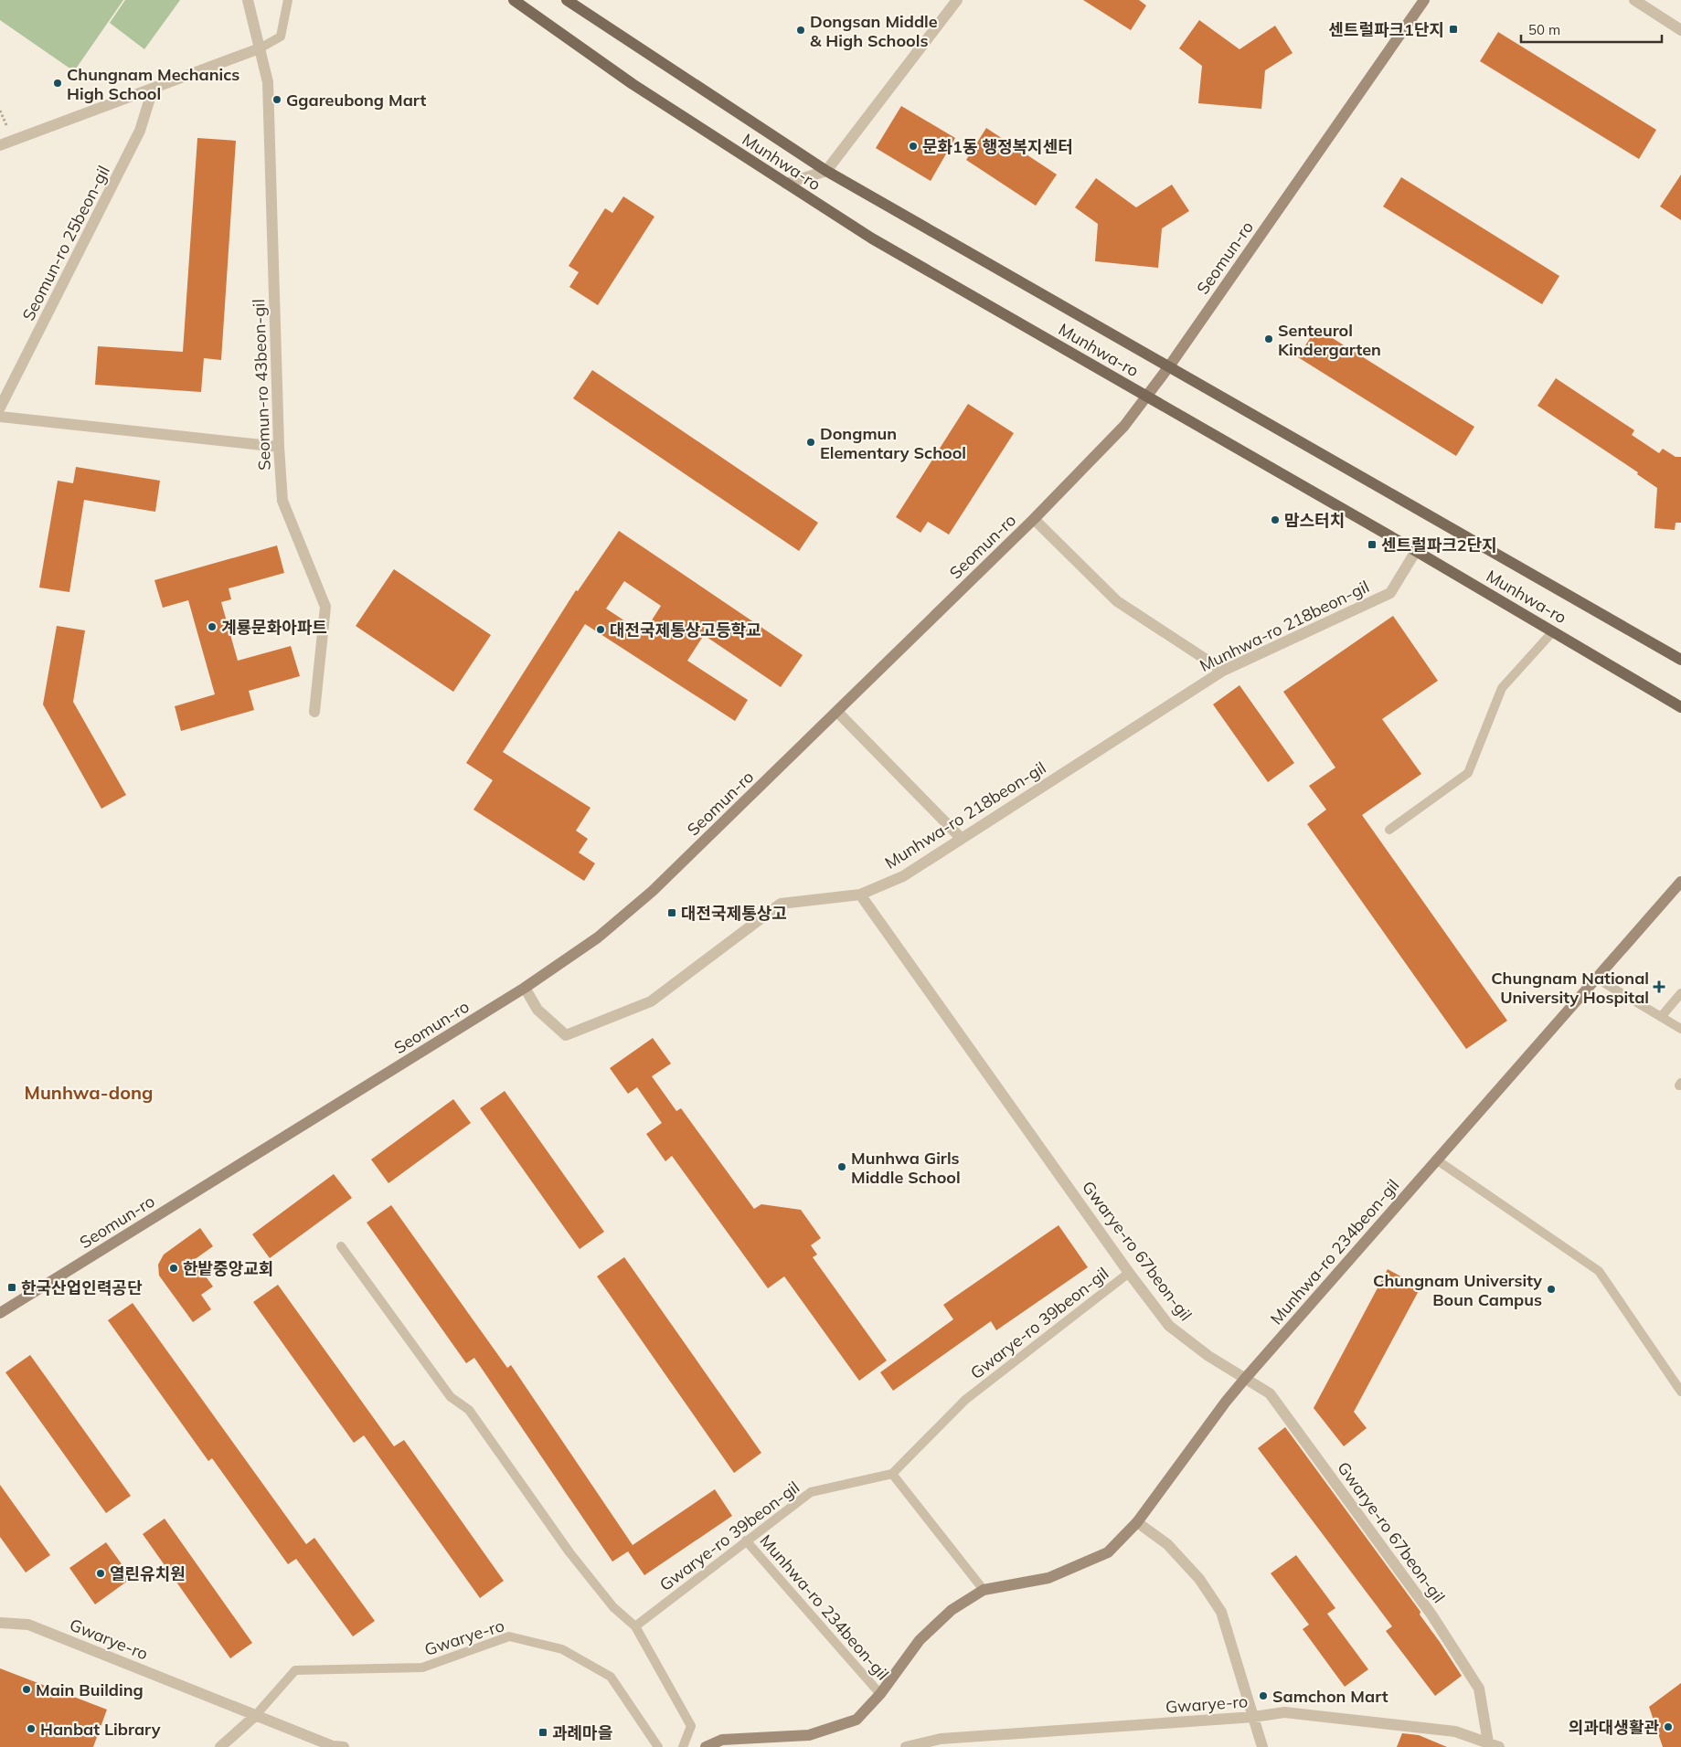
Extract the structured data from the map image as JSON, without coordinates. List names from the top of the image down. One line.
{"streets":{"main road":["Munhwa-ro","Seomun-ro","Munhwa-ro 234beon-gil"],"street":["Seomun-ro 25beon-gil","Seomun-ro 43beon-gil","Munhwa-ro 218beon-gil","Gwarye-ro 67beon-gil","Gwarye-ro"],"lane":["Gwarye-ro 39beon-gil"]},"crossings":[["Munhwa-ro","Seomun-ro"],["Munhwa-ro","Munhwa-ro 218beon-gil"],["Seomun-ro","Munhwa-ro 218beon-gil"],["Munhwa-ro 218beon-gil","Gwarye-ro 67beon-gil"],["Gwarye-ro 67beon-gil","Munhwa-ro 234beon-gil"],["Gwarye-ro 67beon-gil","Gwarye-ro 39beon-gil"],["Gwarye-ro 67beon-gil","Gwarye-ro"],["Munhwa-ro 234beon-gil","Gwarye-ro 39beon-gil"]],"districts":["Munhwa-dong"],"places":{"transit":["센트럴파크1단지","센트럴파크2단지","대전국제통상고","한국산업인력공단","과례마을"],"other":["Dongsan Middle & High Schools","Chungnam Mechanics High School","Ggareubong Mart","문화1동 행정복지센터","Senteurol Kindergarten","Dongmun Elementary School","맘스터치","계룡문화아파트","대전국제통상고등학교","Munhwa Girls Middle School","한밭중앙교회","Chungnam University Boun Campus","열린유치원","Main Building","Samchon Mart","의과대생활관","Hanbat Library"],"health":["Chungnam National University Hospital"]},"scale_bar":"50 m"}
